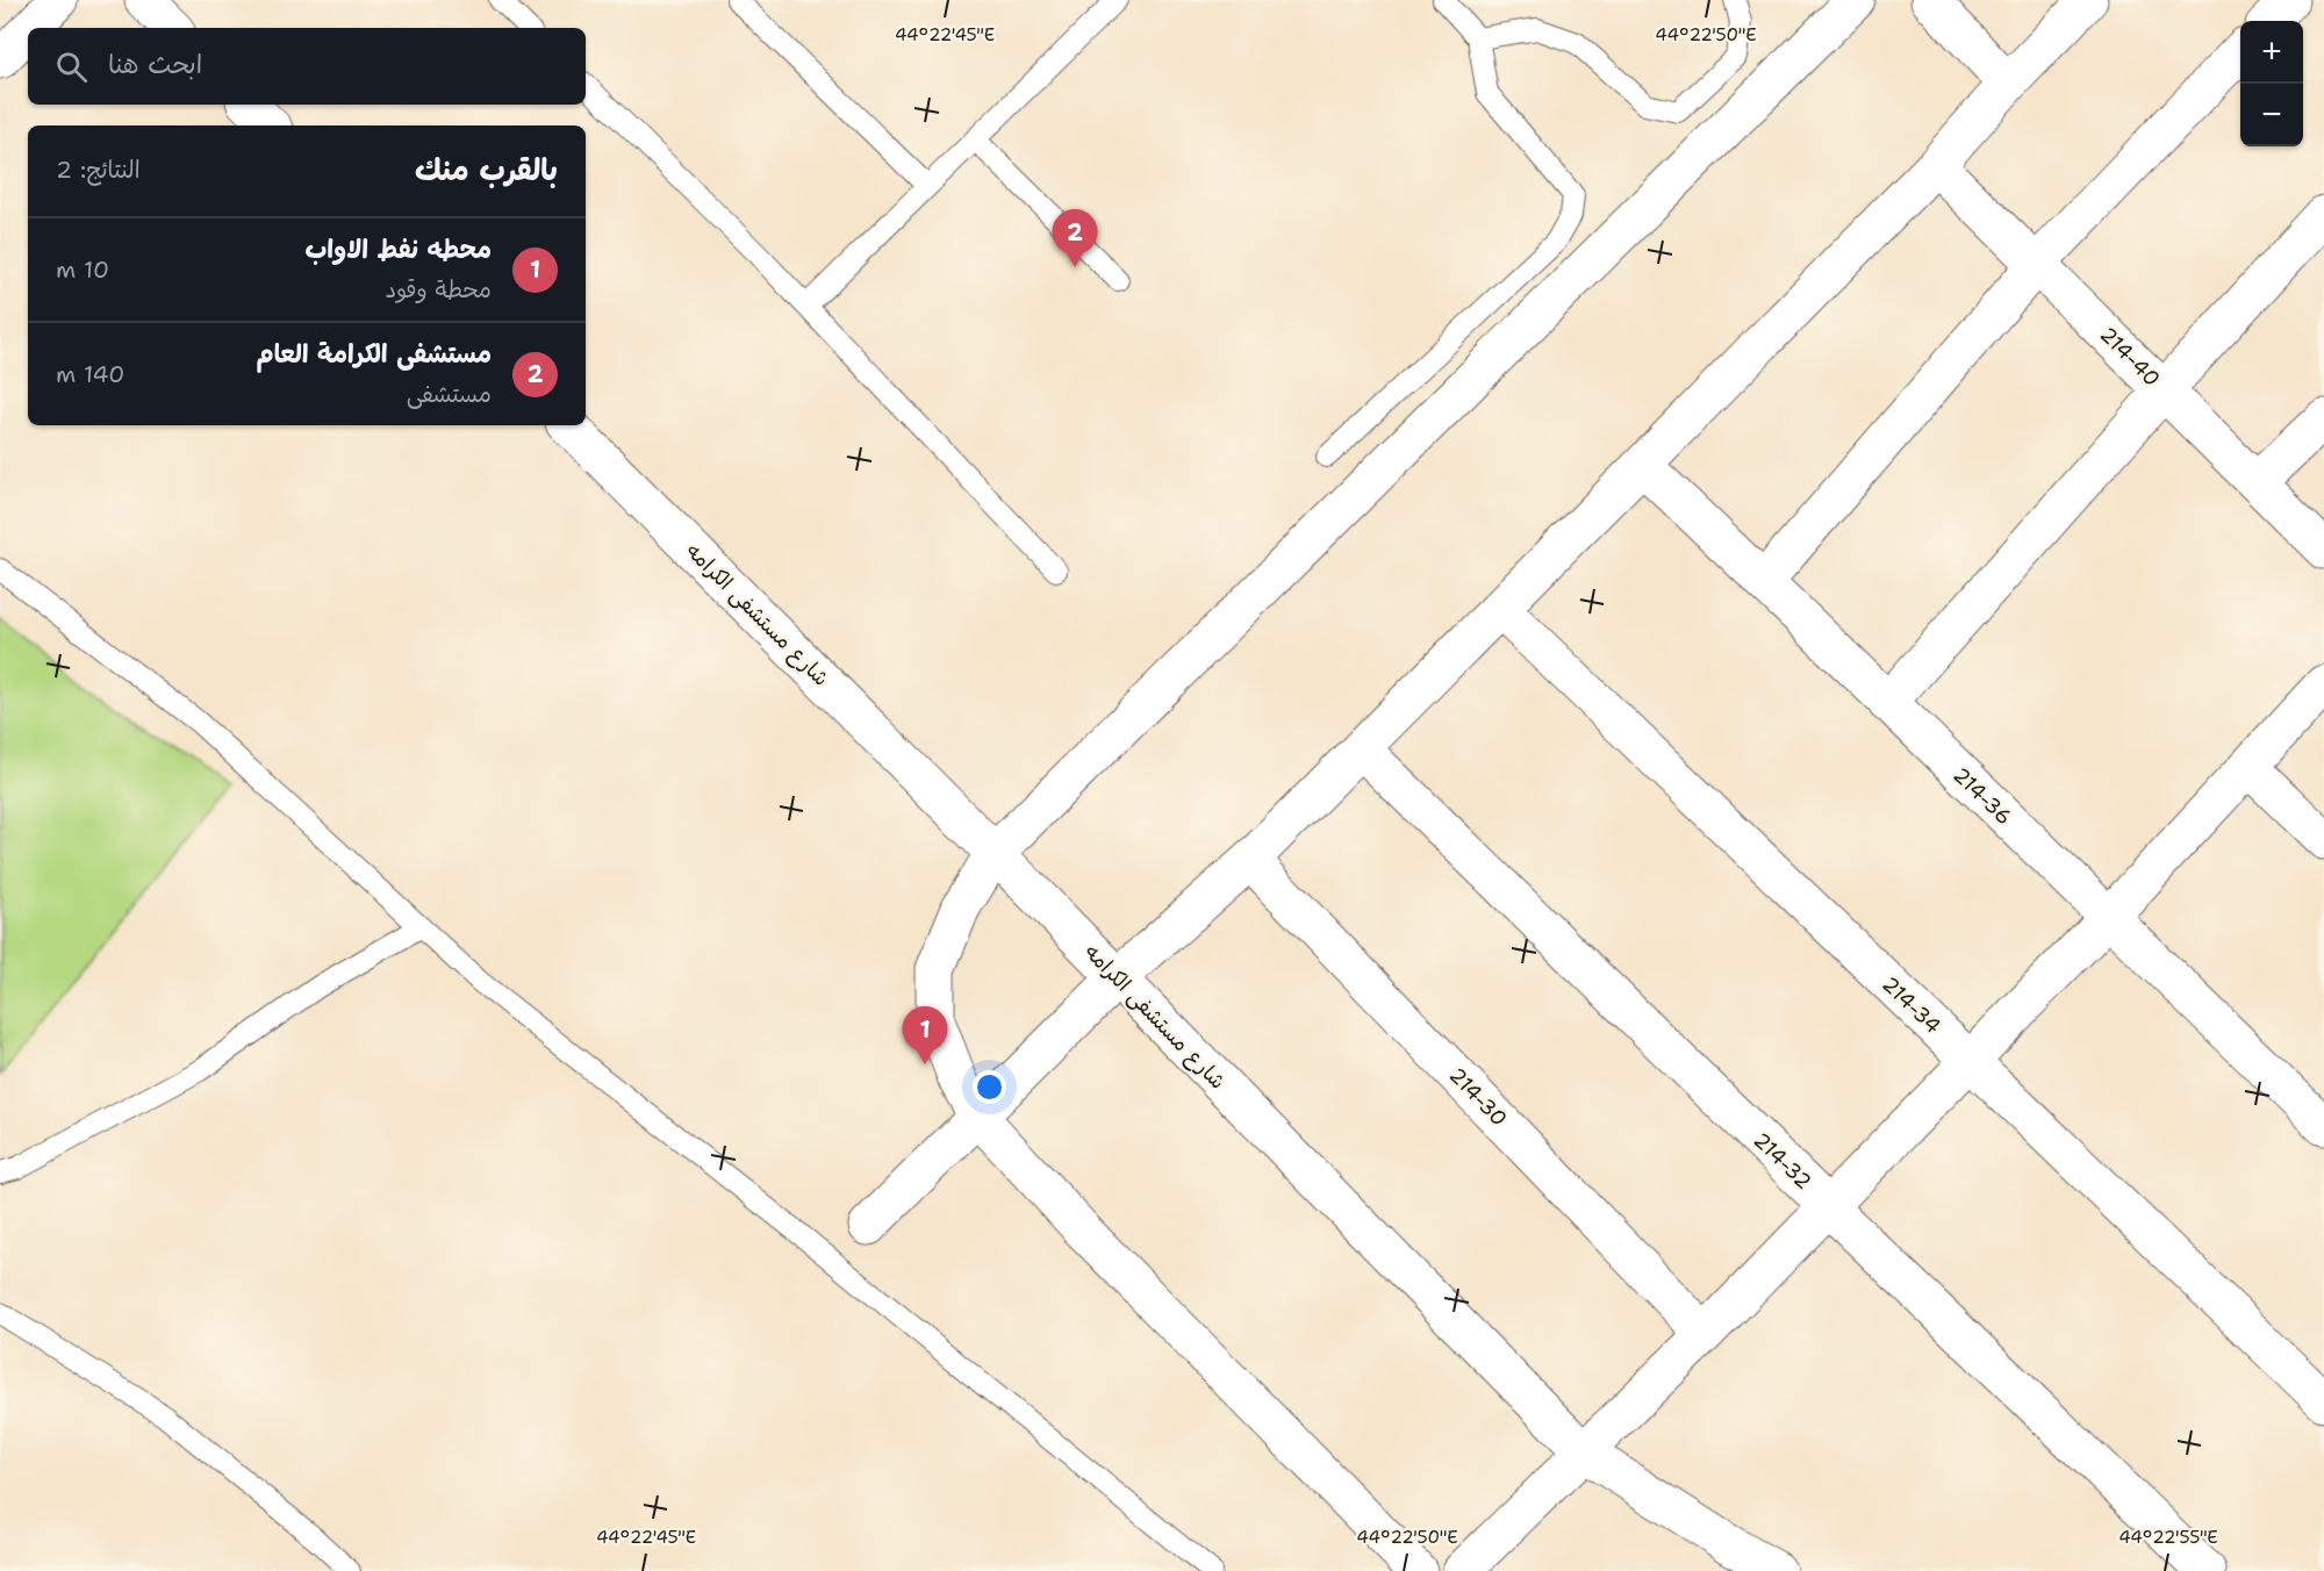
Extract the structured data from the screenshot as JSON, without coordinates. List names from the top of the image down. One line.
{"streets":{"street":["214-40","شارع مستشفى الكرامه","214-36","214-34","214-30","214-32"]},"page":{"map_buttons":["+","−"],"search":"ابحث هنا","heading":["بالقرب منك","النتائج: 2"],"pins":["2","1"],"list":[{"mark":"1","name":"محطه نفط الاواب","note":"محطة وقود","value":"10 m"},{"mark":"2","name":"مستشفى الكرامة العام","note":"مستشفى","value":"140 m"}]},"coordinates":["44°22'45\"E","44°22'50\"E","44°22'55\"E"]}
